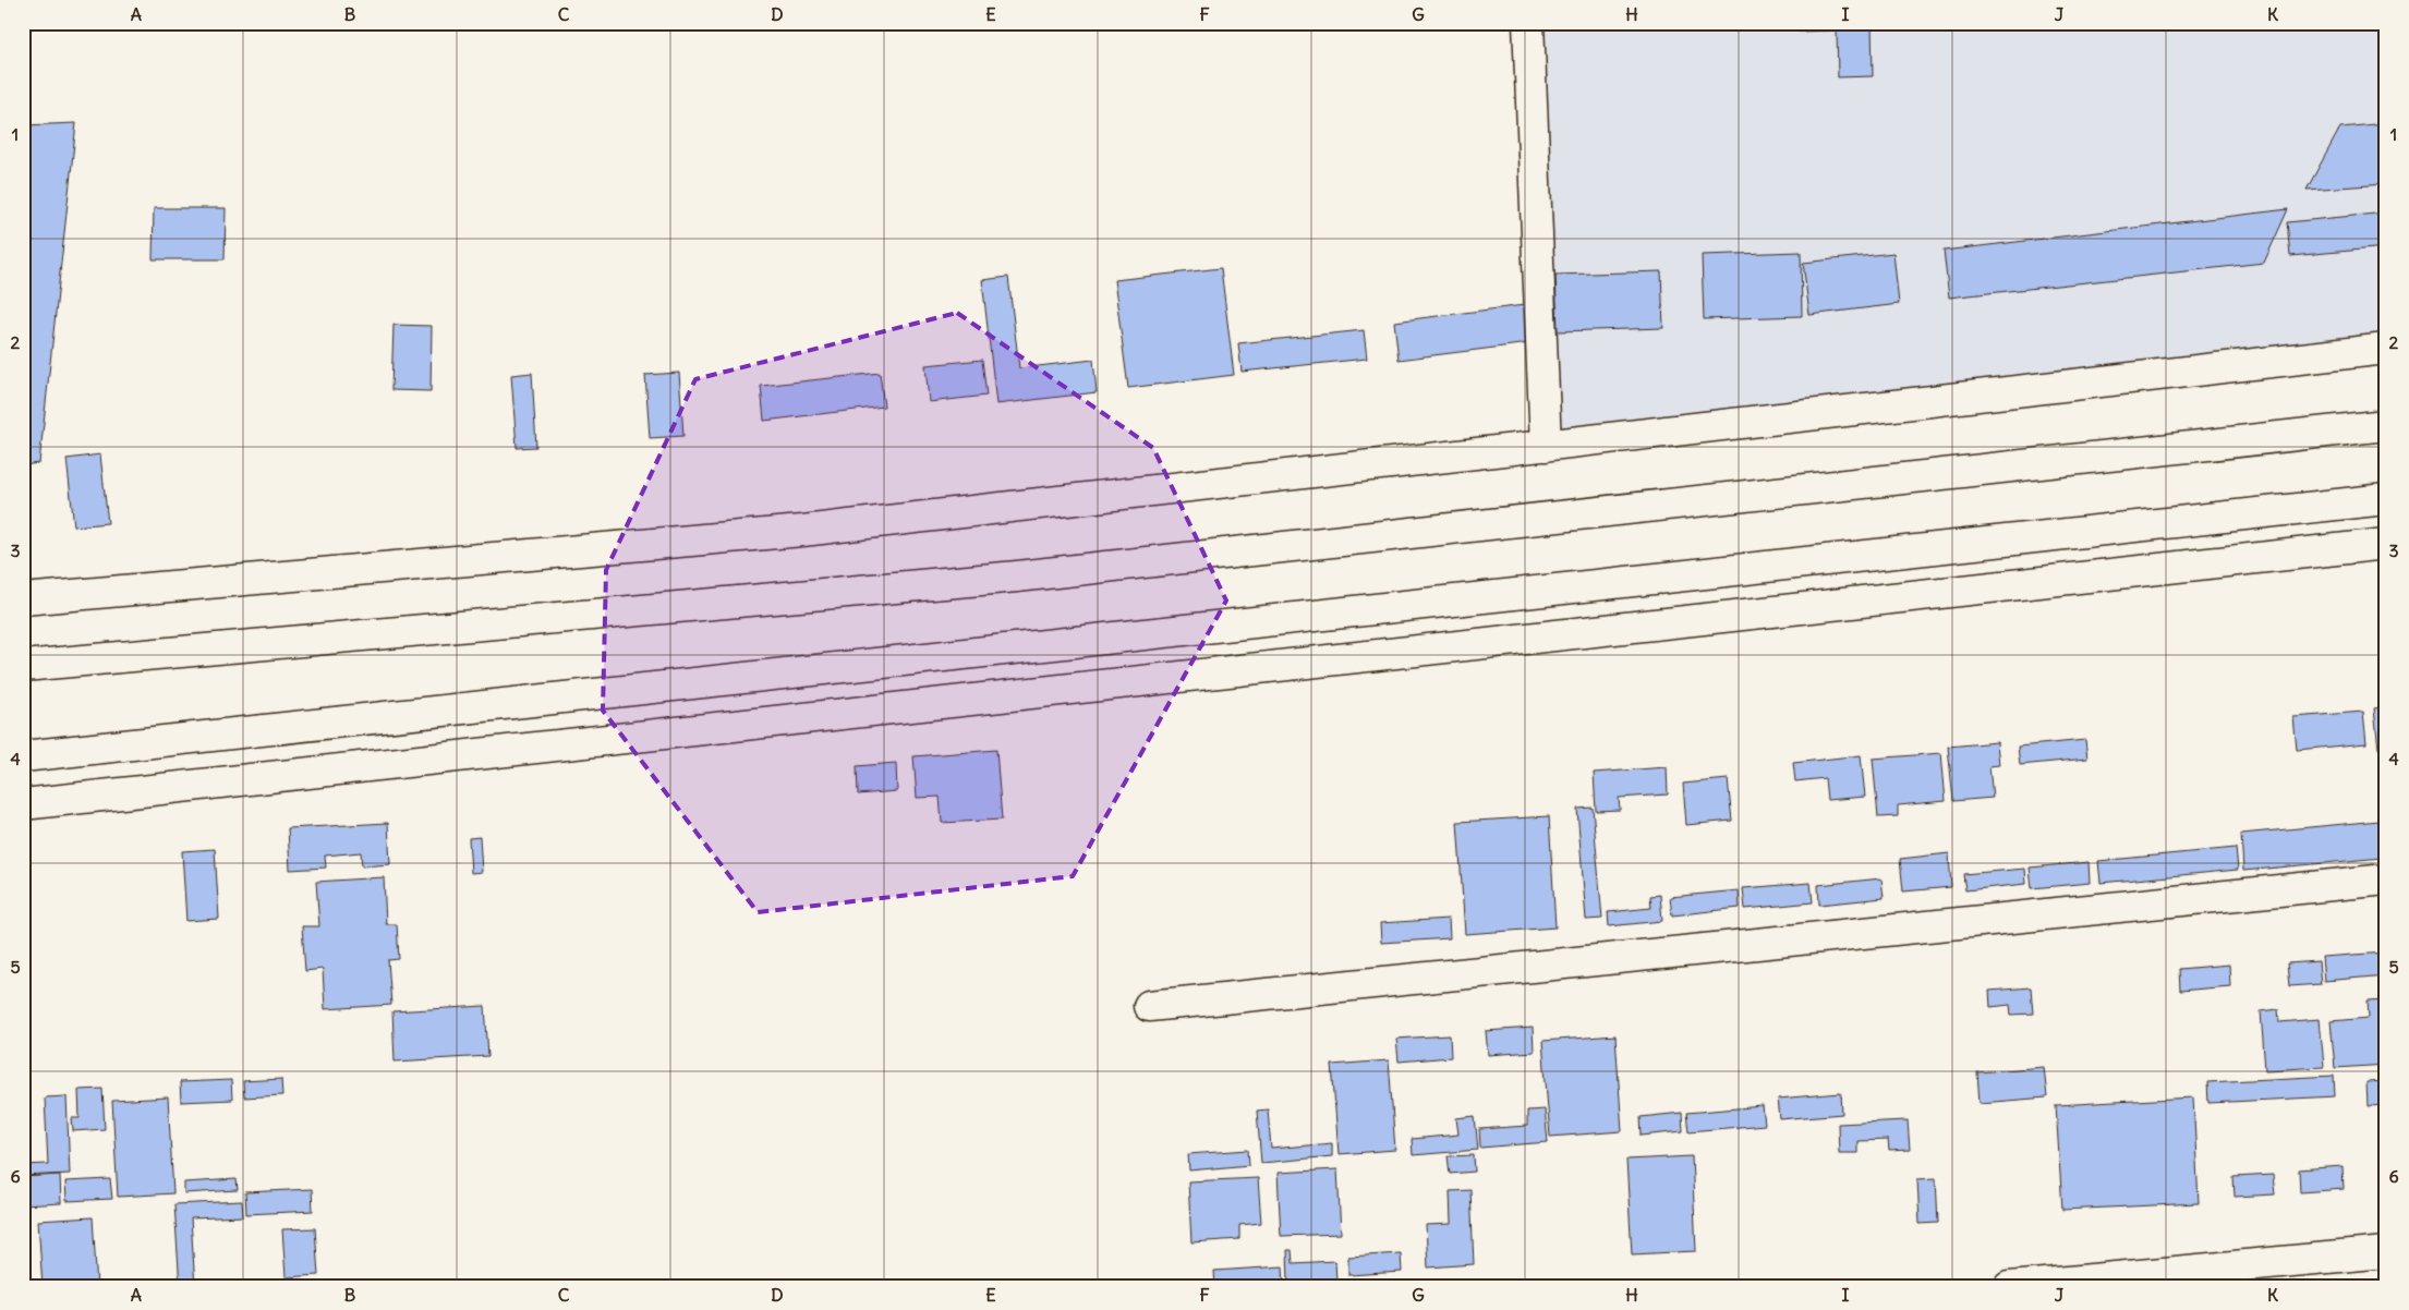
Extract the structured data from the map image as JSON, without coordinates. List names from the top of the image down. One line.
{"grid":{"columns":["A","B","C","D","E","F","G","H","I","J","K"],"rows":["1","2","3","4","5","6"]}}
